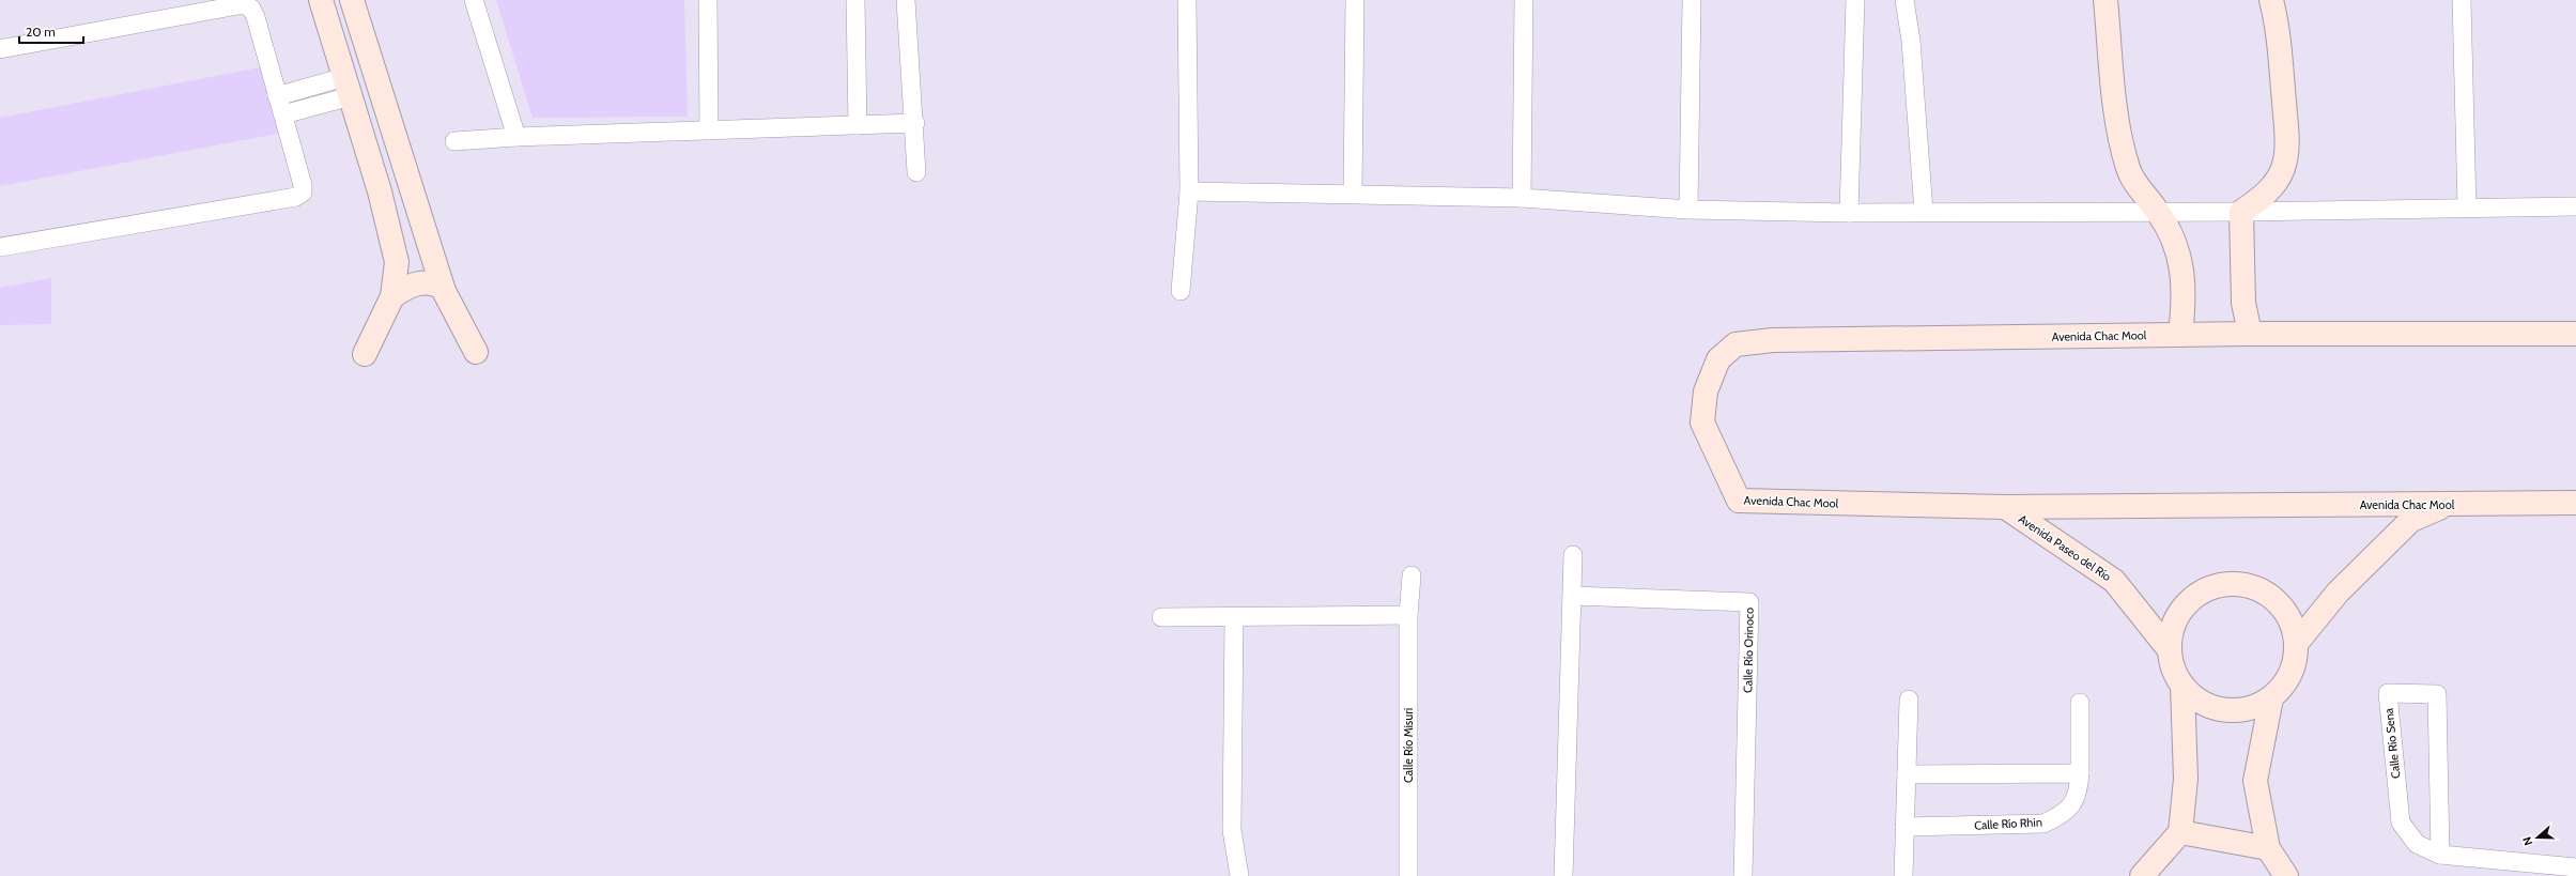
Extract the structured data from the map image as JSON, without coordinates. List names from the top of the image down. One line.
{"streets":{"street":["Avenida Chac Mool","Avenida Paseo del Río","Calle Río Orinoco","Calle Río Sena","Calle Río Misuri","Calle Río Rhin"]},"crossings":[["Avenida Chac Mool","Avenida Paseo del Río"]],"scale_bar":"20 m","north":"left"}
